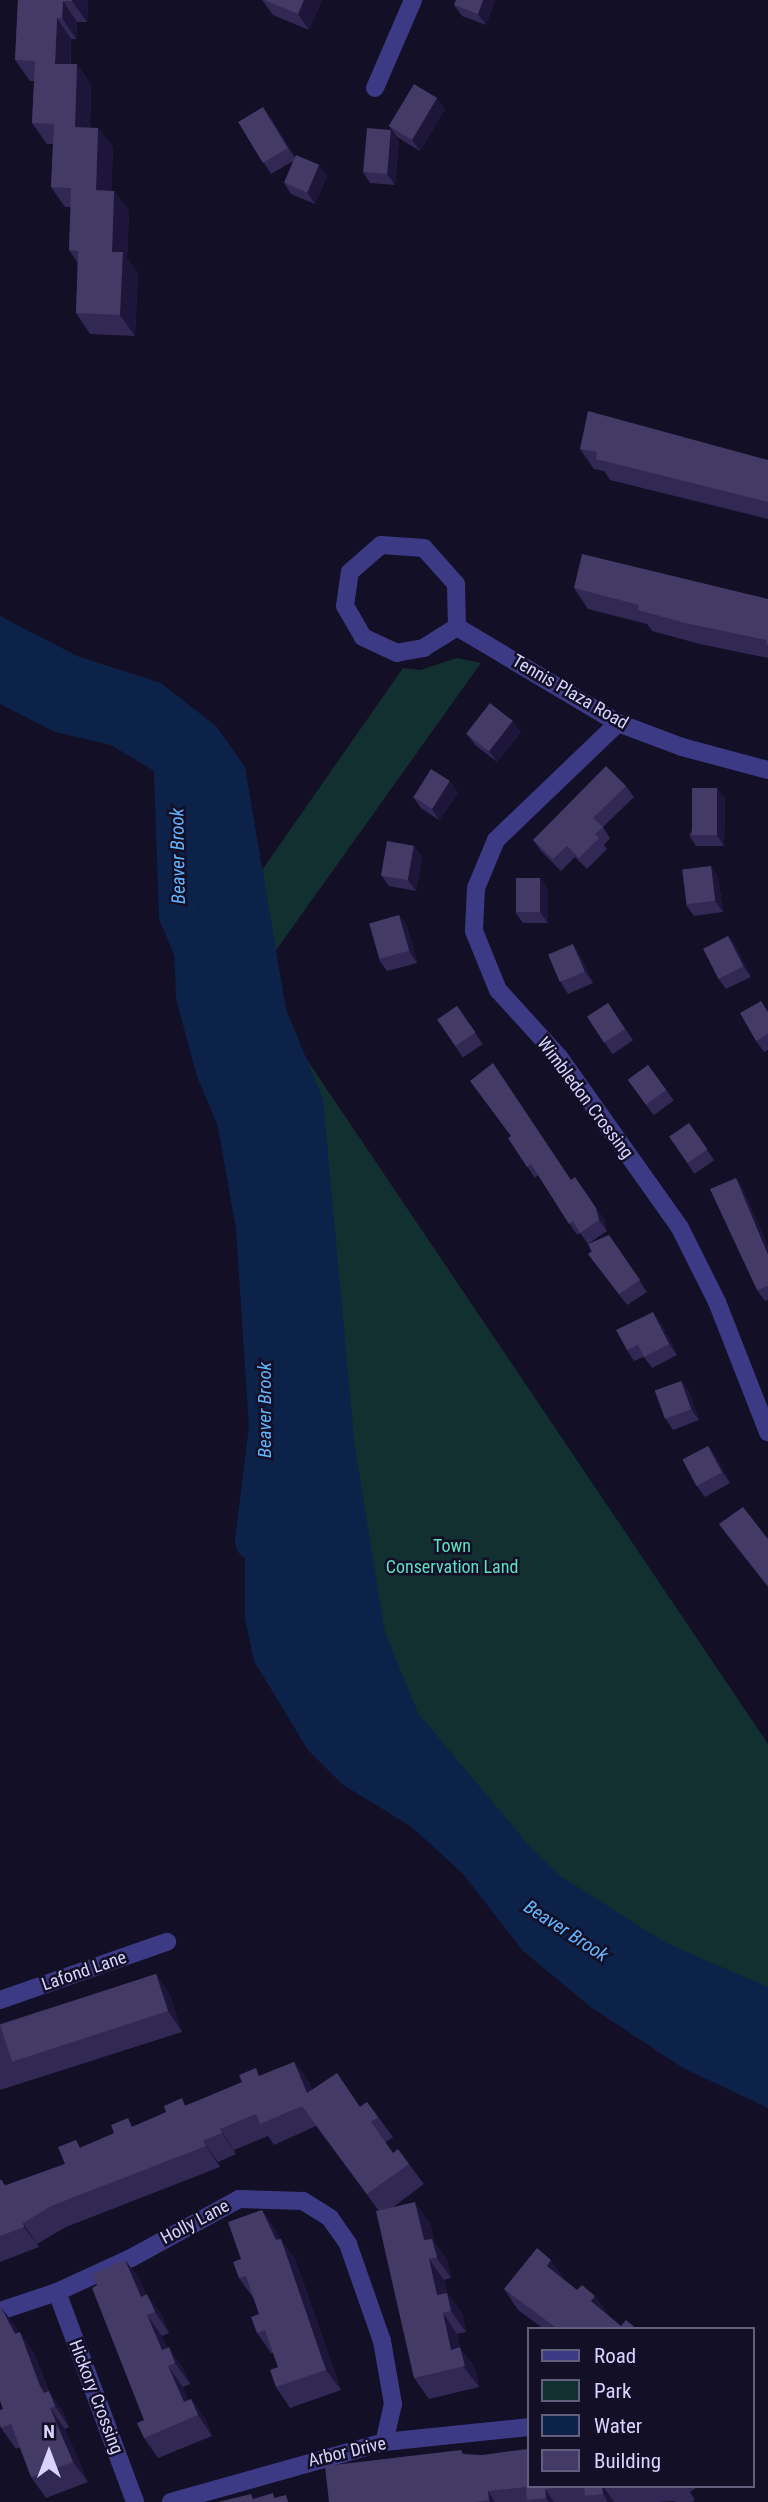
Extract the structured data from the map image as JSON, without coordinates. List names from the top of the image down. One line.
{"streets":{"street":["Tennis Plaza Road","Wimbledon Crossing","Lafond Lane","Holly Lane","Hickory Crossing","Arbor Drive"]},"crossings":[["Tennis Plaza Road","Wimbledon Crossing"],["Holly Lane","Hickory Crossing"],["Holly Lane","Arbor Drive"]],"water":["Beaver Brook"],"parks":["Town Conservation Land"],"legend":["Road","Park","Water","Building"],"north":"top"}
